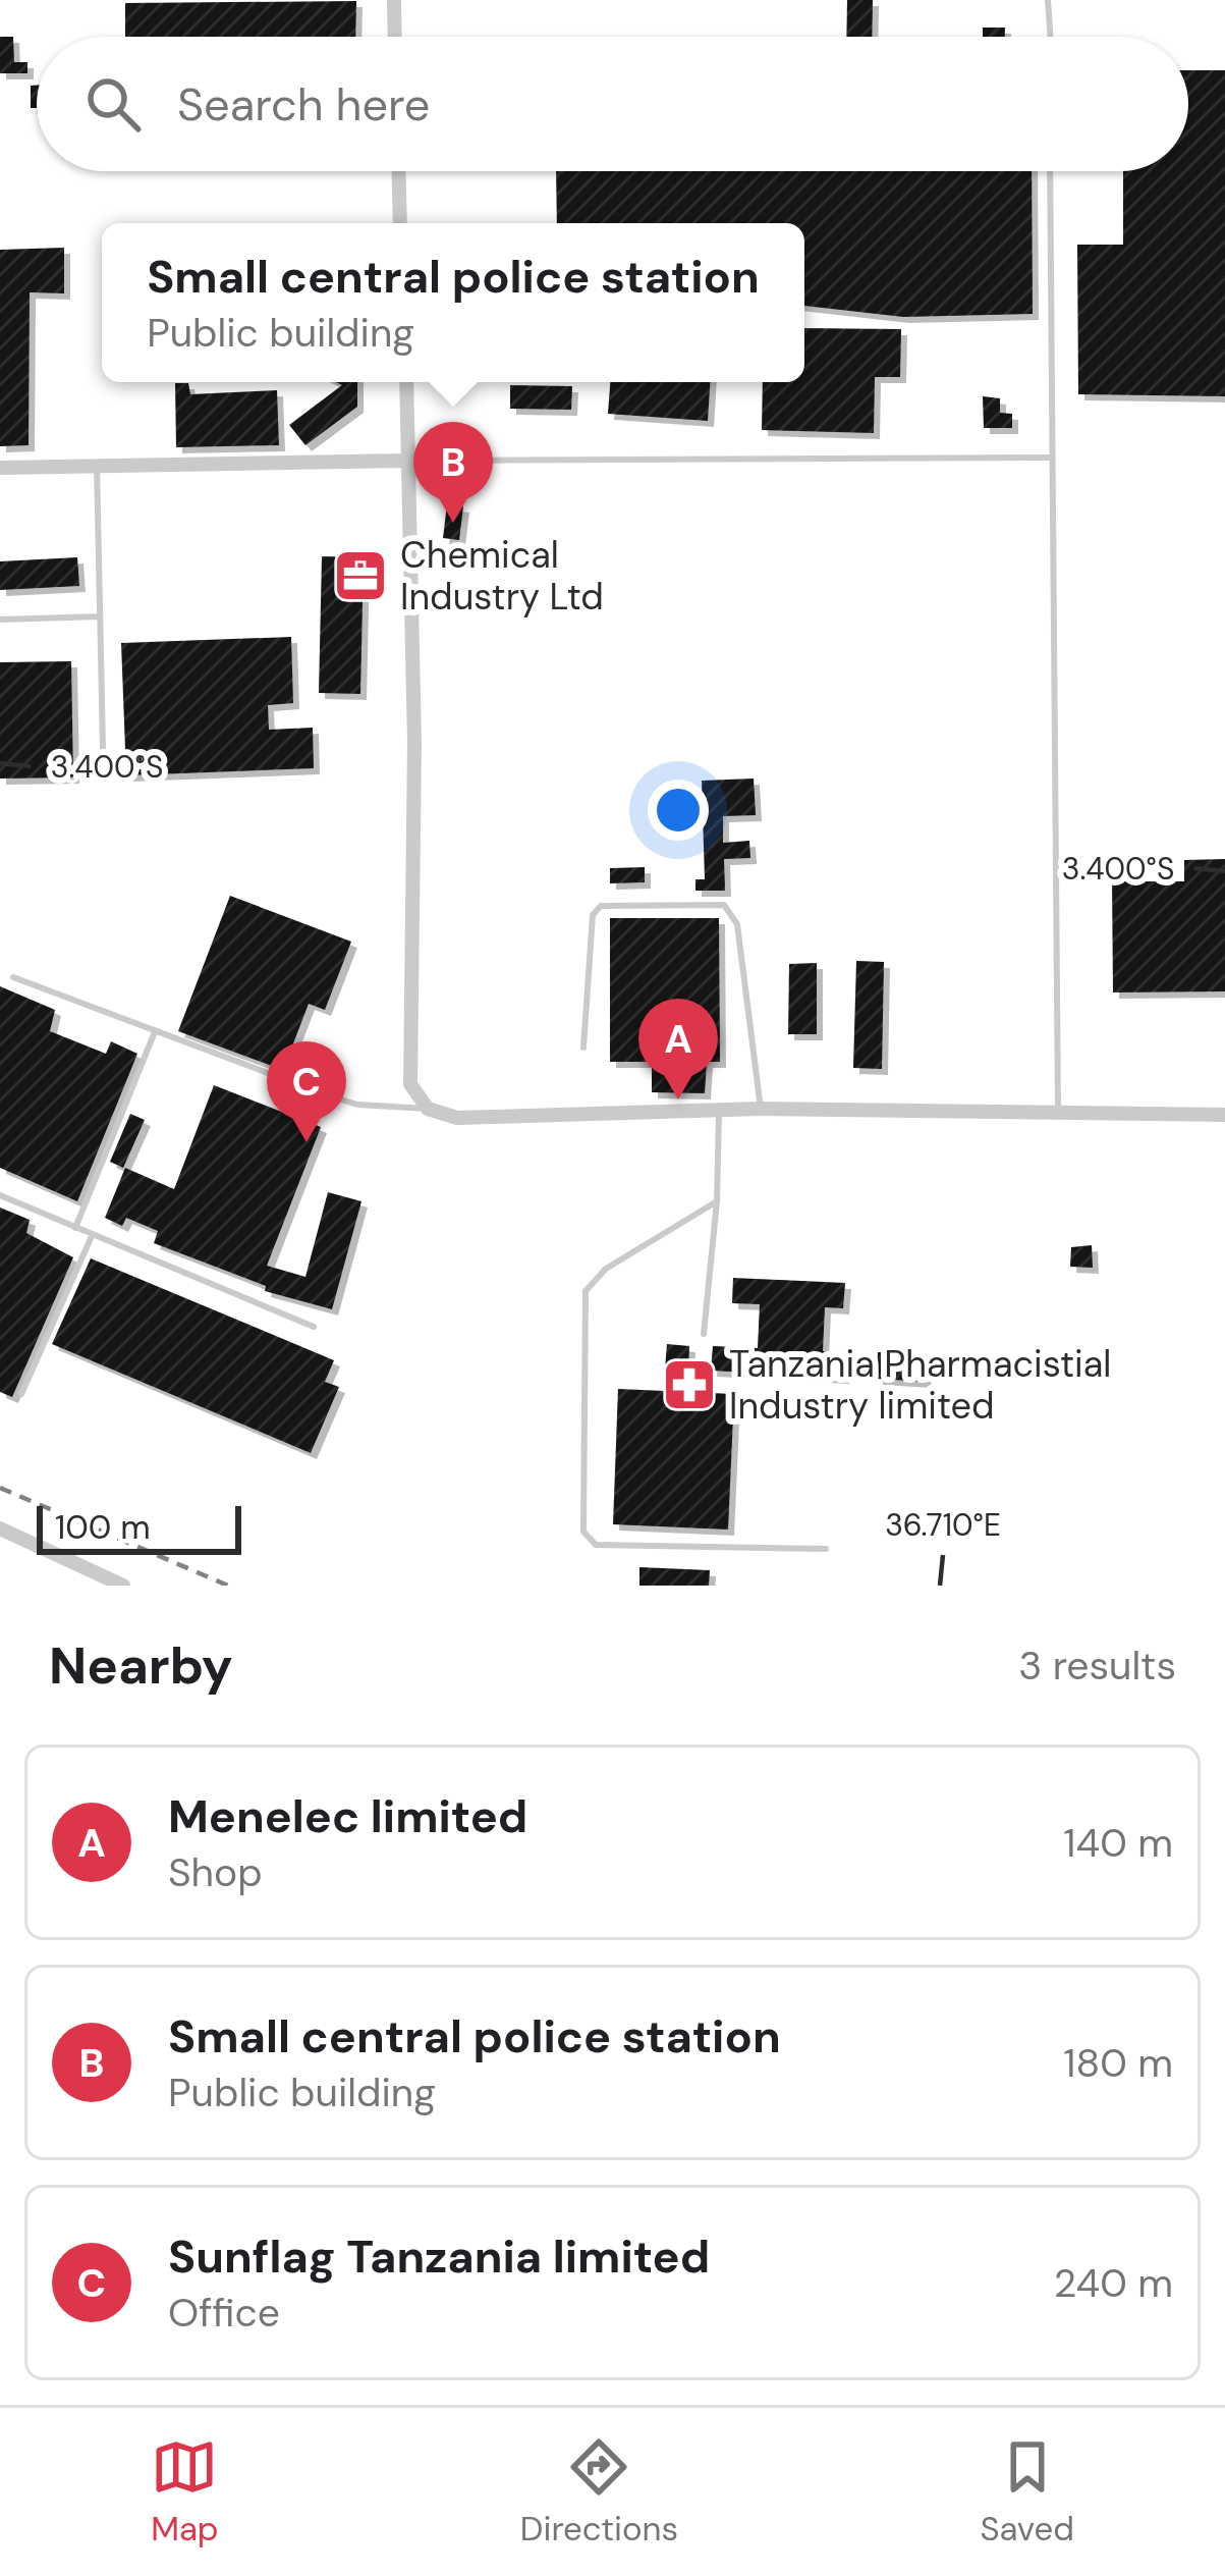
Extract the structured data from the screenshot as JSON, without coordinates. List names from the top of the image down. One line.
{"places":{"office":["Chemical Industry Ltd"],"pharmacy":["Tanzania Pharmacistial Industry limited"]},"scale_bar":"100 m","page":{"search":"Search here","popup":["Small central police station","Public building"],"pins":["B","A","C"],"scale":"100 m","heading":["Nearby","3 results"],"list":[{"mark":"A","name":"Menelec limited","note":"Shop","value":"140 m"},{"mark":"B","name":"Small central police station","note":"Public building","value":"180 m"},{"mark":"C","name":"Sunflag Tanzania limited","note":"Office","value":"240 m"}],"nav":["Map","Directions","Saved"]},"coordinates":["3.400°S","36.710°E"]}
